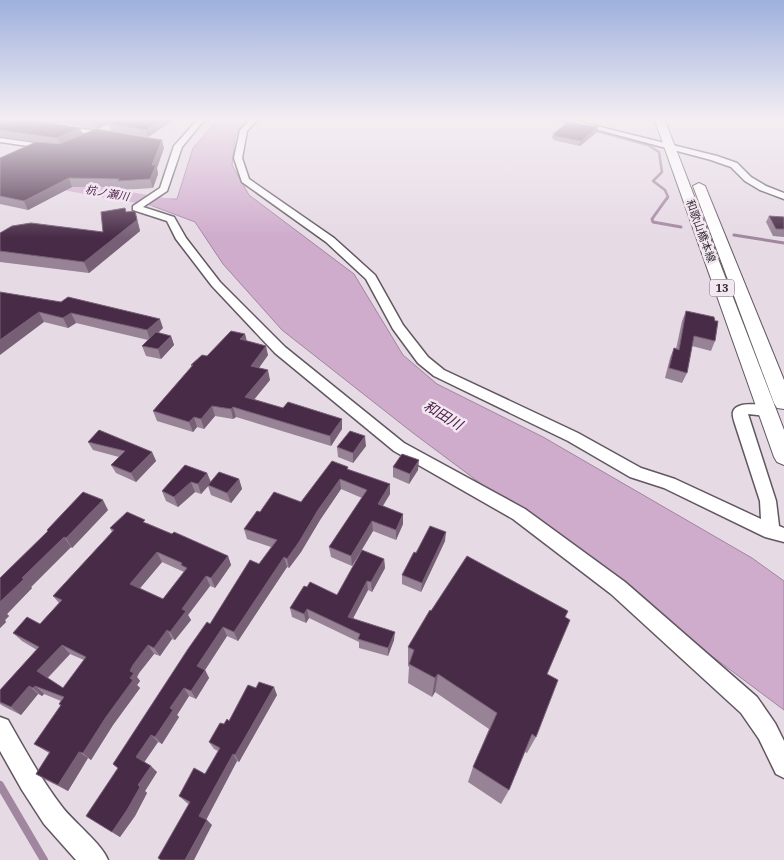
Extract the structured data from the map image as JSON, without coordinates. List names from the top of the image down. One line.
{"streets":{"main road":["和歌山橋本線","13"]},"water":["杭ノ瀬川","和田川"]}
